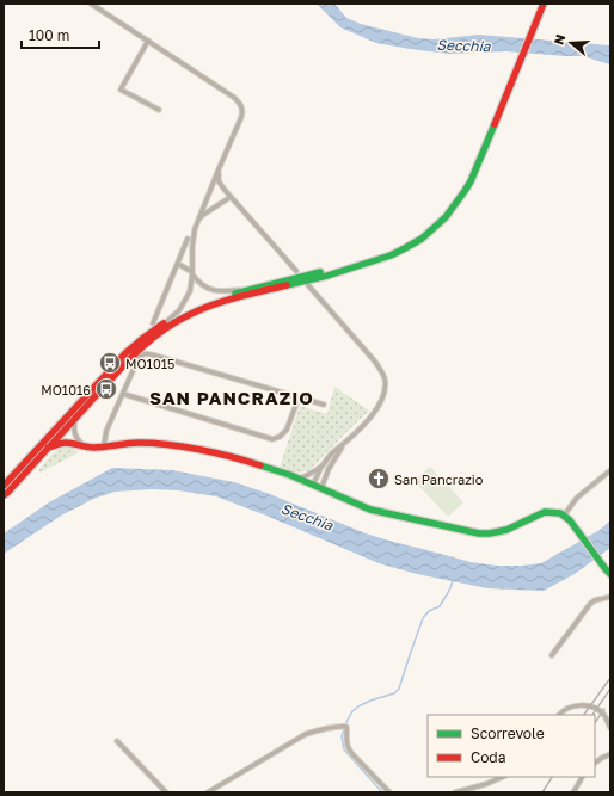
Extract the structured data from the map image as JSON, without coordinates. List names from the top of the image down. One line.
{"districts":["SAN PANCRAZIO"],"water":["Secchia"],"places":{"bus stop":["MO1015","MO1016"],"church":["San Pancrazio"]},"legend":["Scorrevole","Coda"],"scale_bar":"100 m","north":"left"}
